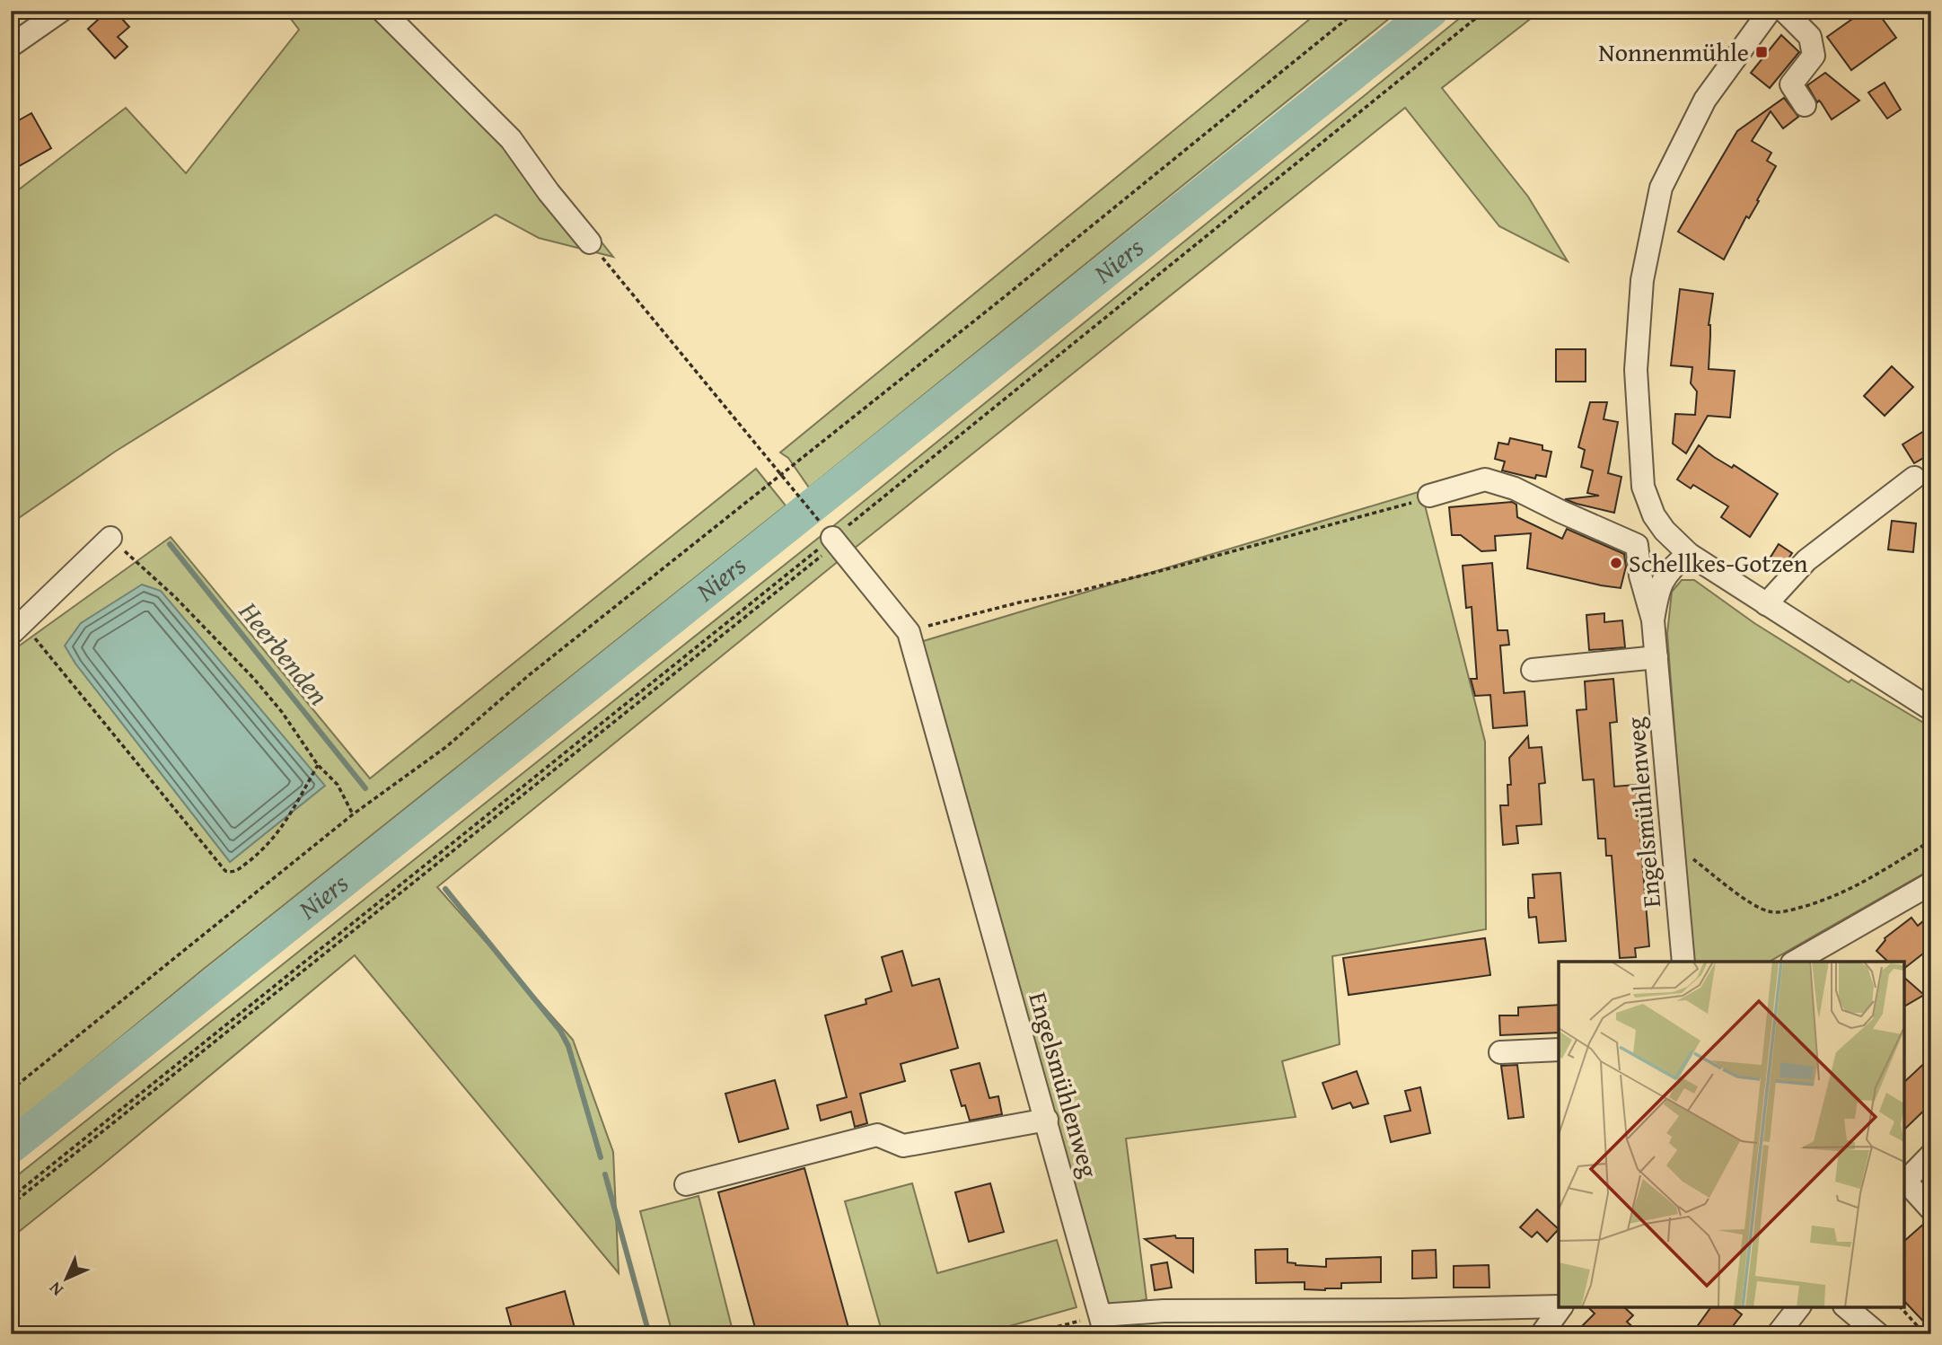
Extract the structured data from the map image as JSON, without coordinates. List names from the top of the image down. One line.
{"streets":{"street":["Engelsmühlenweg"]},"water":["Niers","Heerbenden"],"places":{"transit":["Nonnenmühle"],"other":["Schellkes-Gotzen"]},"north":"bottom left"}
